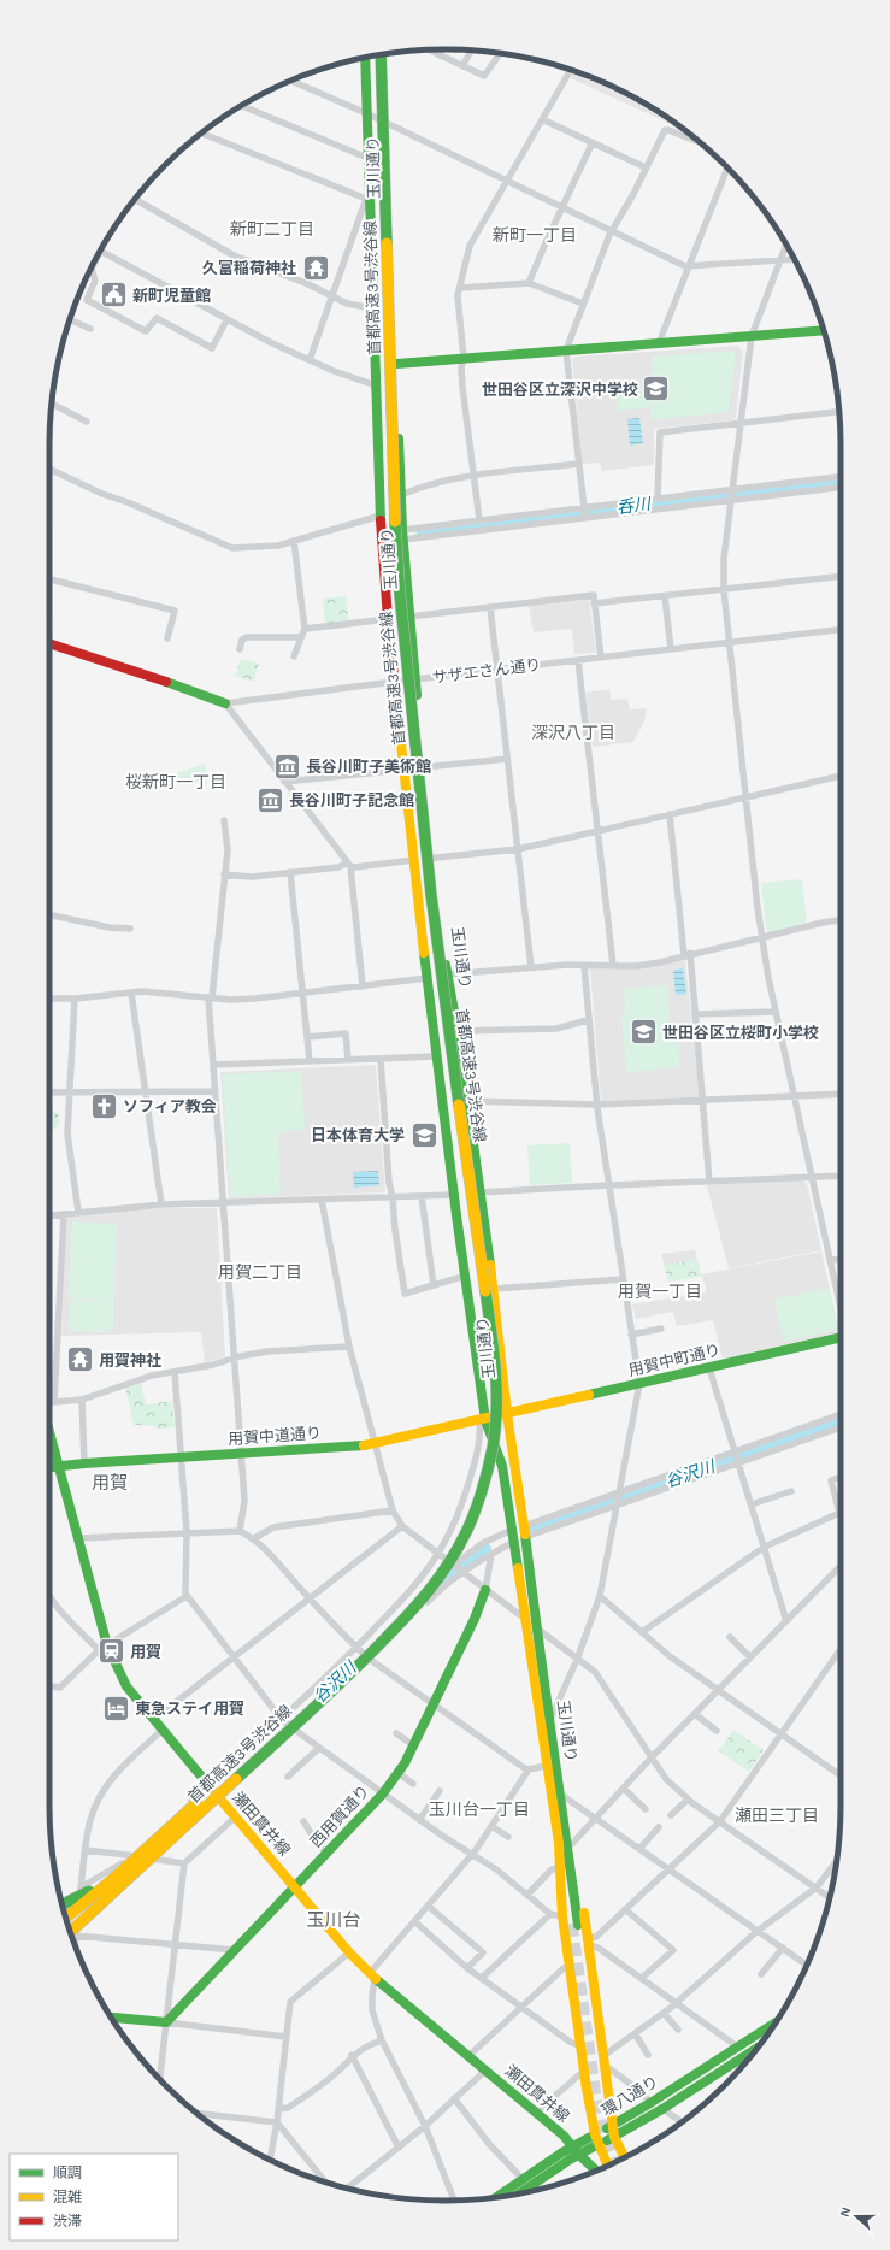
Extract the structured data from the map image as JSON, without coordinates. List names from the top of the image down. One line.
{"streets":{"main road":["玉川通り","首都高速3号渋谷線","用賀中町通り","用賀中道通り","西用賀通り","瀬田貫井線","環八通り"],"street":["サザエさん通り"]},"crossings":[["玉川通り","サザエさん通り"],["玉川通り","用賀中町通り"],["玉川通り","用賀中道通り"],["用賀中町通り","用賀中道通り"],["用賀中道通り","瀬田貫井線"],["西用賀通り","瀬田貫井線"],["瀬田貫井線","環八通り"]],"districts":["新町二丁目","新町一丁目","深沢八丁目","桜新町一丁目","用賀二丁目","用賀一丁目","用賀","玉川台一丁目","瀬田三丁目","玉川台"],"water":["呑川","谷沢川"],"places":{"temple":["久富稲荷神社","用賀神社"],"public building":["新町児童館"],"school or university":["世田谷区立深沢中学校","世田谷区立桜町小学校","日本体育大学"],"museum":["長谷川町子美術館","長谷川町子記念館"],"church":["ソフィア教会"],"station":["用賀"],"hotel":["東急ステイ用賀"]},"legend":["順調","混雑","渋滞"],"north":"left"}
